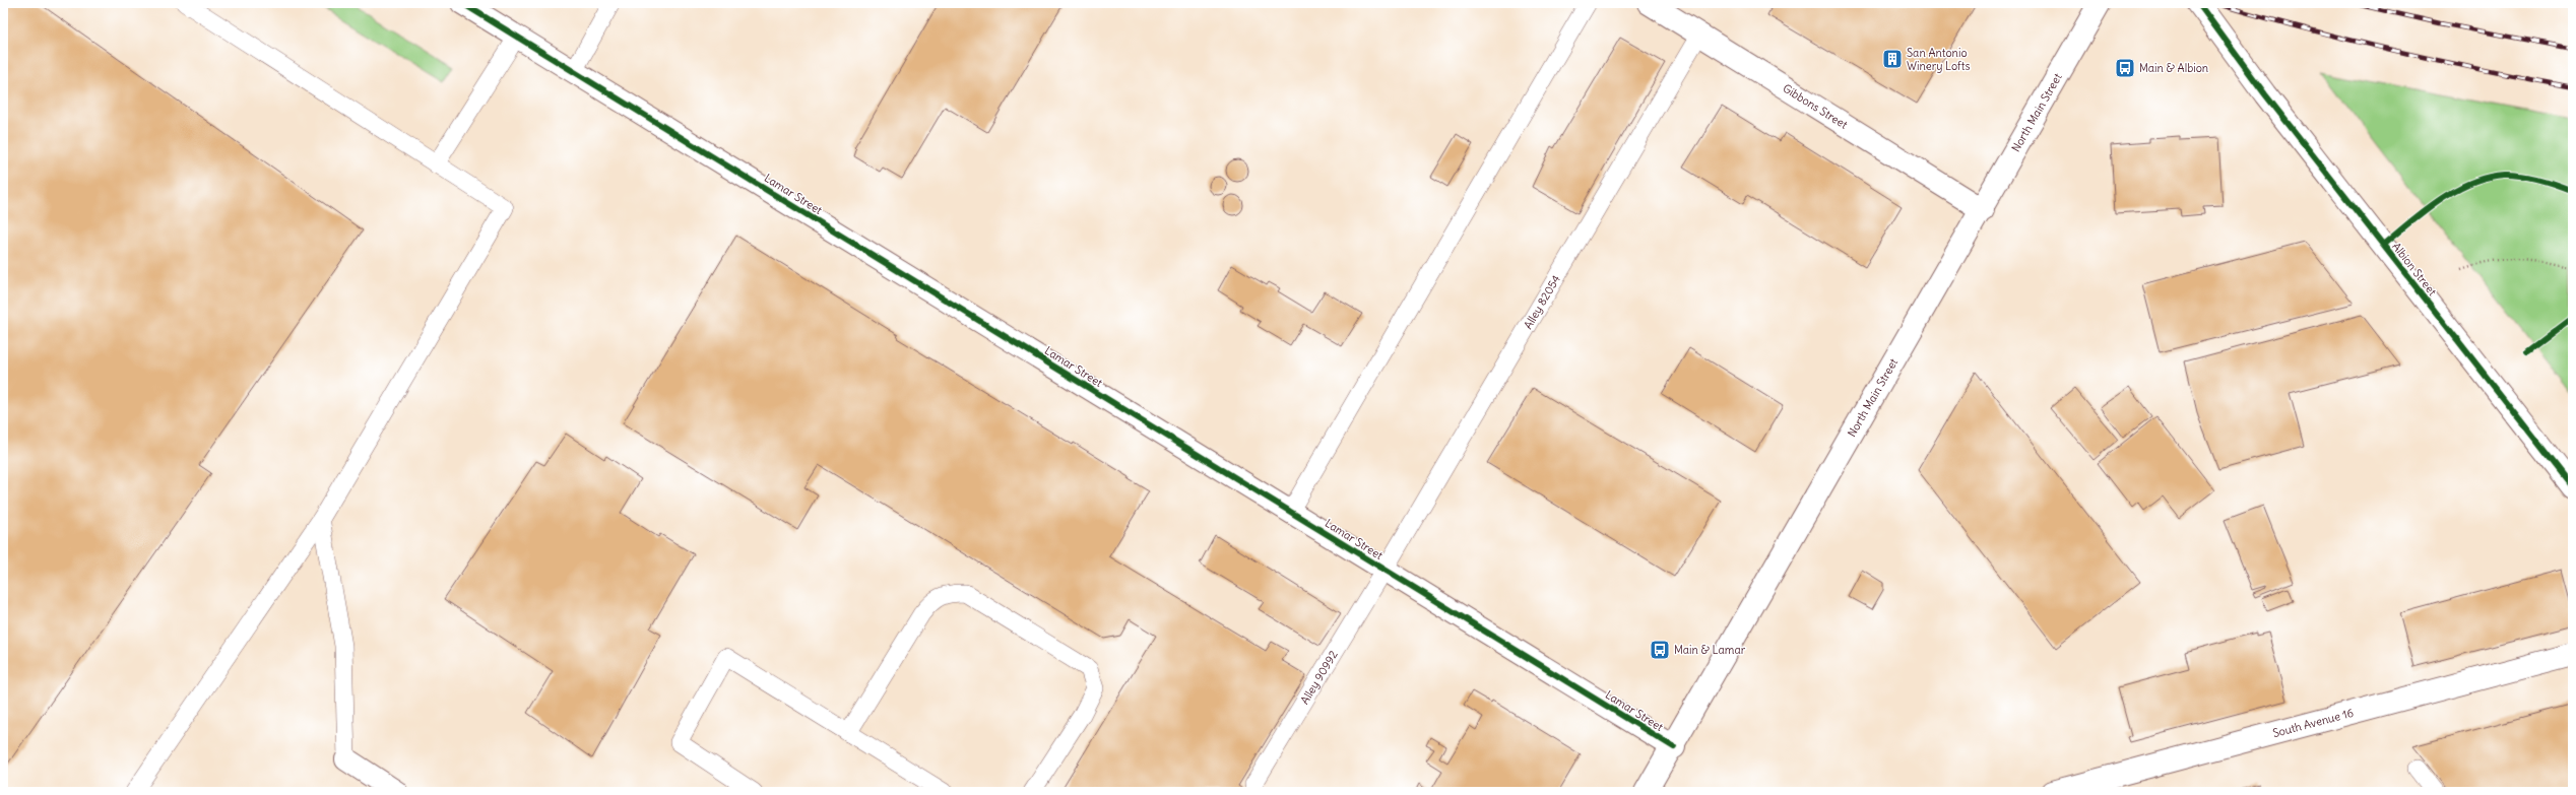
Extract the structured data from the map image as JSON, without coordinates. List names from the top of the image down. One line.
{"streets":{"street":["Gibbons Street","North Main Street","Lamar Street","Albion Street","South Avenue 16"],"lane":["Alley 82054","Alley 90992"]},"crossings":[["Gibbons Street","North Main Street"],["Gibbons Street","Alley 82054"],["North Main Street","Lamar Street"],["Lamar Street","Alley 82054"],["Lamar Street","Alley 90992"],["Alley 82054","Alley 90992"]],"places":{"building":["San Antonio Winery Lofts"],"bus stop":["Main & Albion","Main & Lamar"]}}
